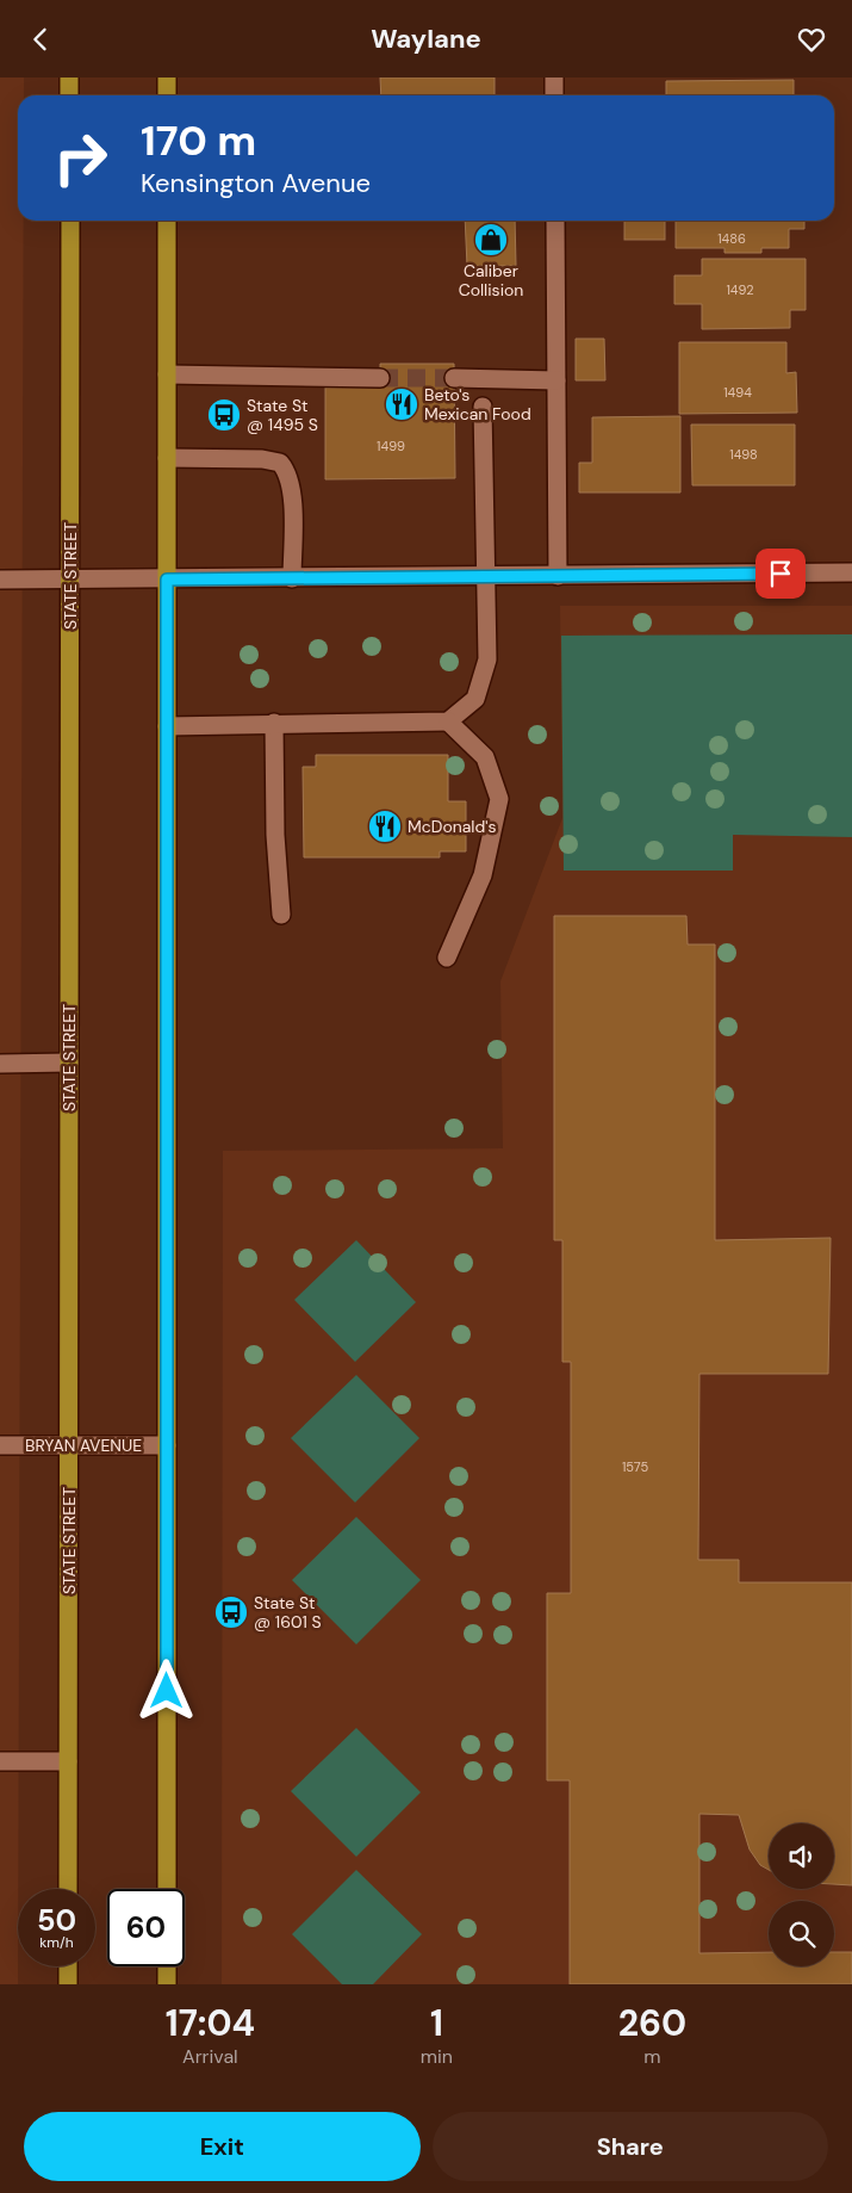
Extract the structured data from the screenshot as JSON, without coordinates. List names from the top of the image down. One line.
{"streets":{"main road":["STATE STREET"],"street":["BRYAN AVENUE"]},"crossings":[["STATE STREET","BRYAN AVENUE"]],"places":{"shop":["Caliber Collision"],"restaurant":["Beto's Mexican Food","McDonald's"],"bus stop":["State St @ 1495 S","State St @ 1601 S"]},"house_numbers":["1486","1492","1494","1499","1498","1575"],"page":{"header":"Waylane","turn":["170 m","Kensington Avenue"],"speed":"50 km/h","limit":"60","eta":["17:04","Arrival","1","min","260","m"],"buttons":["Exit","Share"]}}
